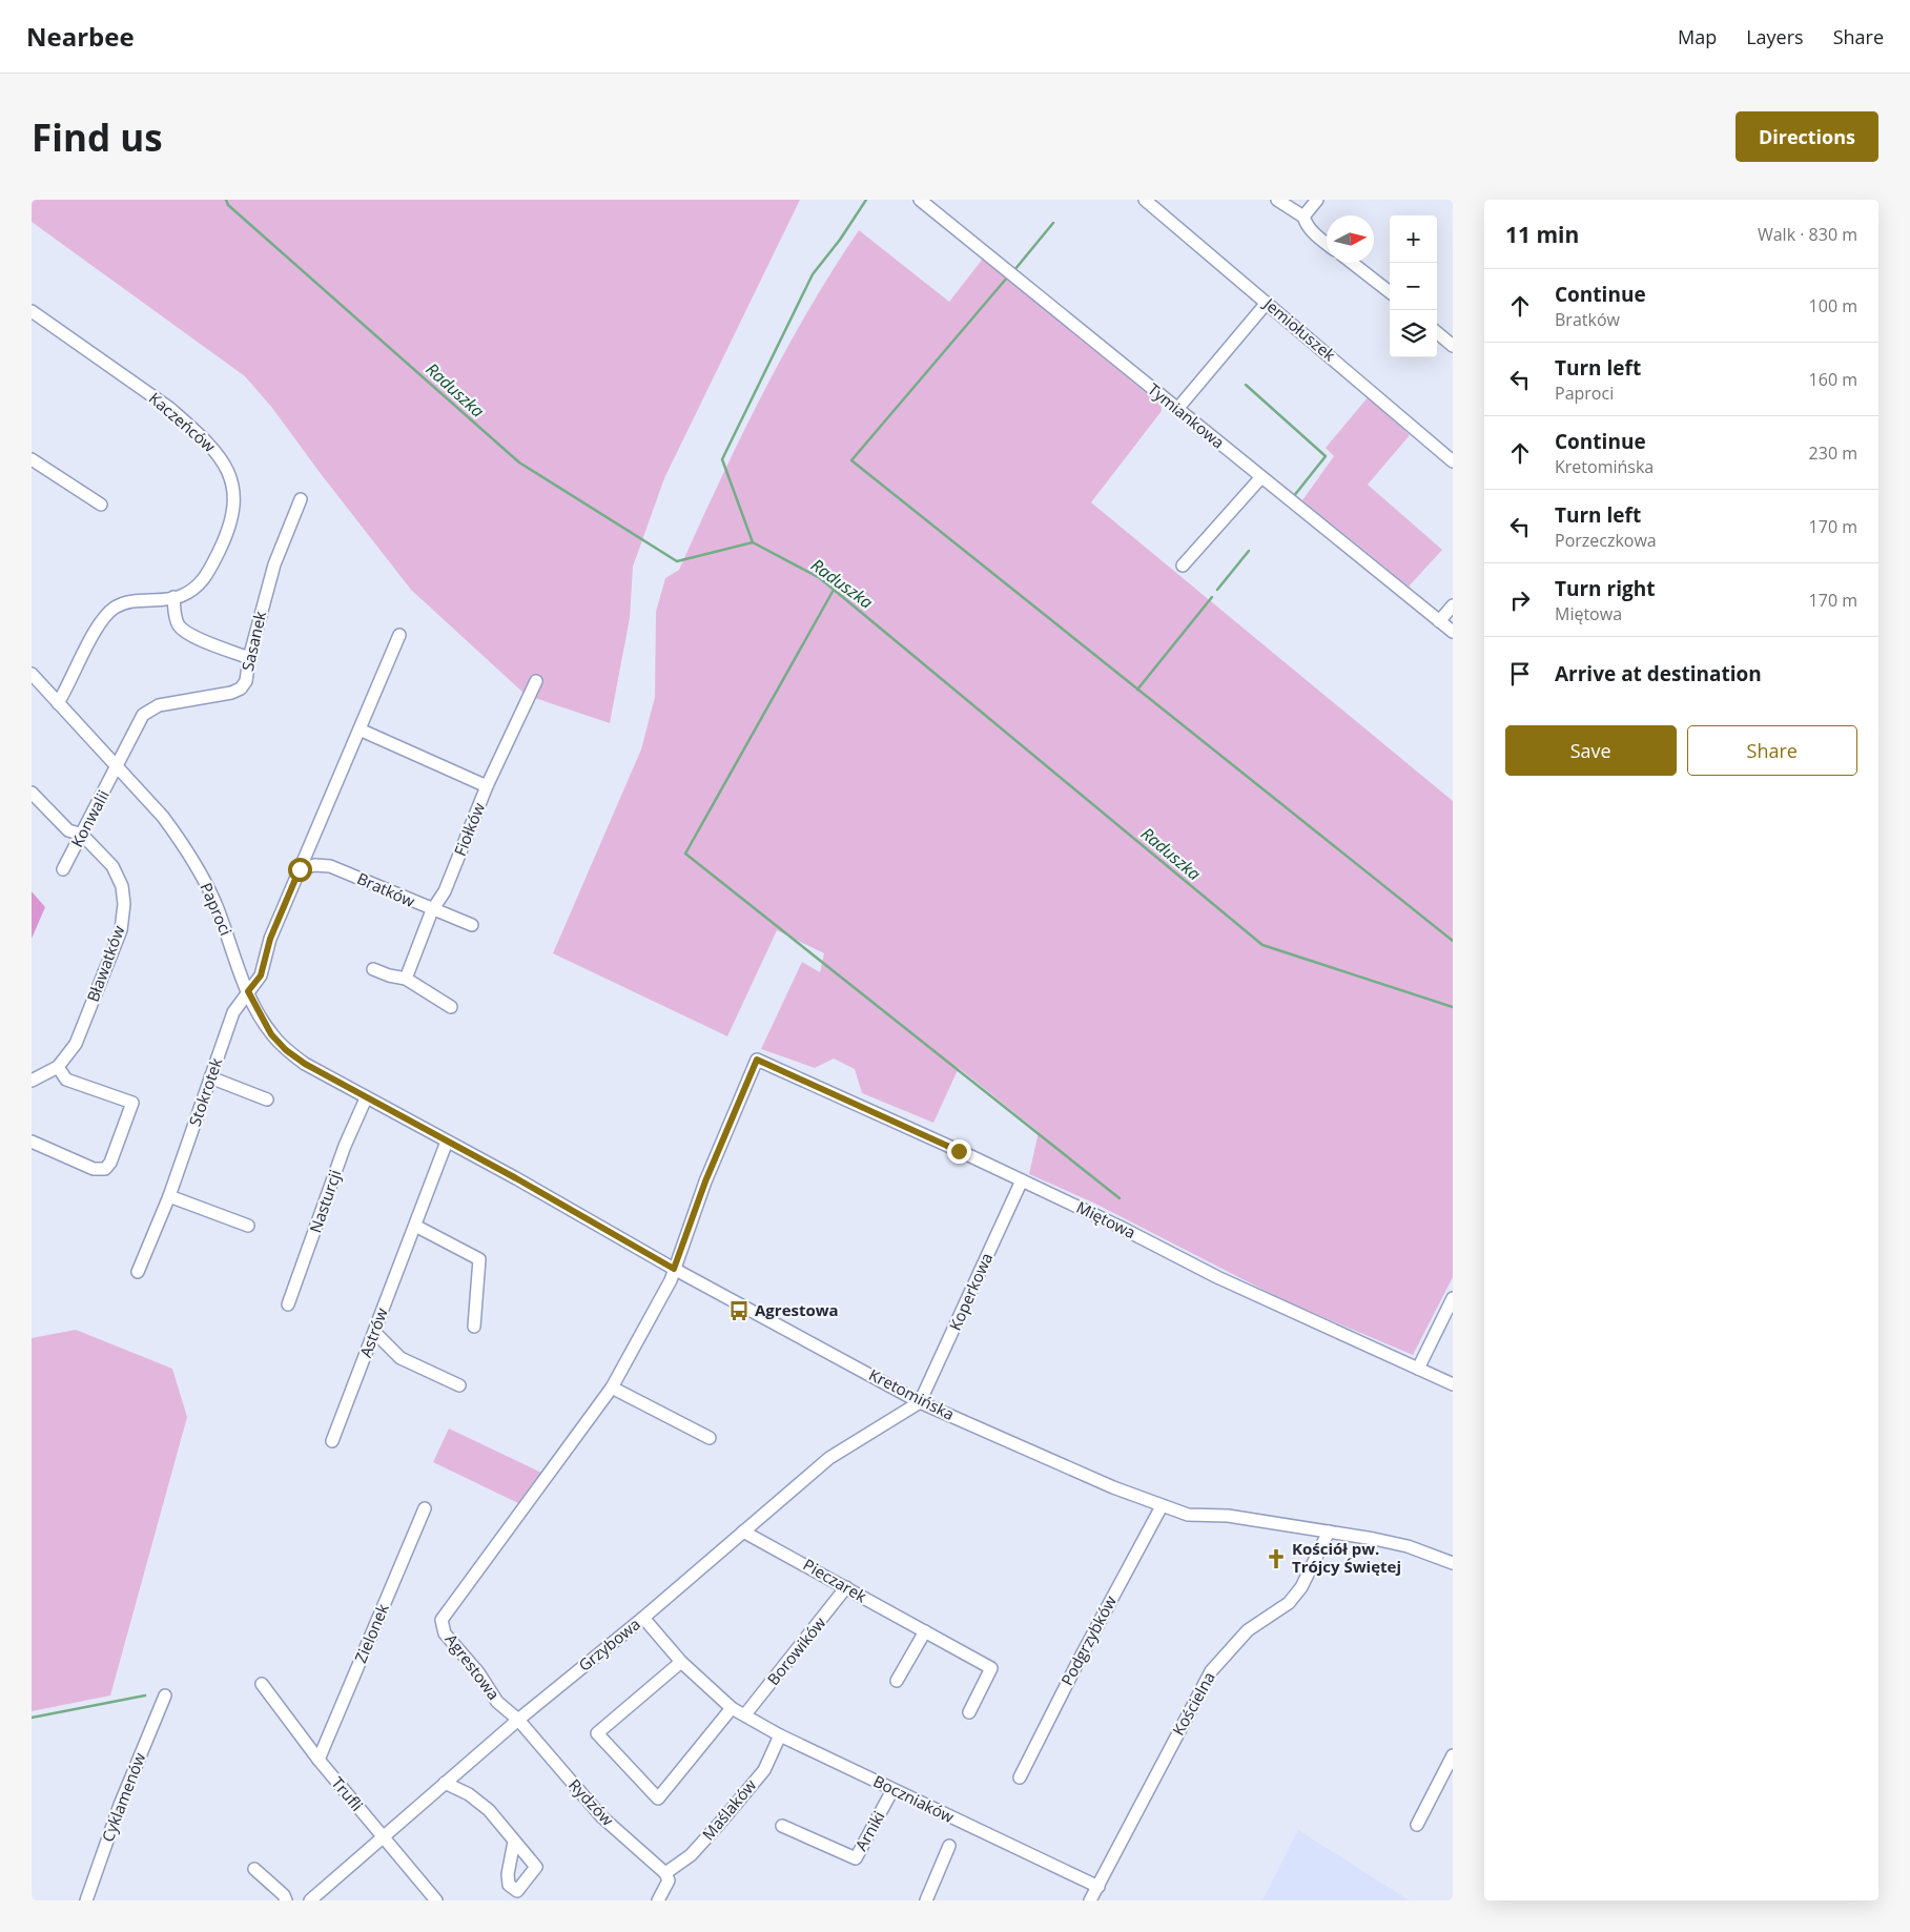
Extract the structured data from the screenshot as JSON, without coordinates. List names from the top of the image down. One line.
{"streets":{"street":["Jemiołuszek","Tymiankowa","Kaczeńców","Sasanek","Konwalii","Fiołków","Bratków","Paproci","Bławatków","Stokrotek","Nasturcji","Miętowa","Koperkowa","Astrów","Kretomińska","Pieczarek","Zielonek","Podgrzybków","Grzybowa","Borowików","Agrestowa","Kościelna","Trufli","Cyklamenów","Boczniaków","Rydzów","Maślaków","Arniki"]},"crossings":[["Kaczeńców","Paproci"],["Sasanek","Konwalii"],["Sasanek","Paproci"],["Konwalii","Paproci"],["Konwalii","Bławatków"],["Fiołków","Bratków"],["Paproci","Stokrotek"],["Paproci","Nasturcji"],["Paproci","Kretomińska"],["Miętowa","Koperkowa"],["Miętowa","Agrestowa"],["Koperkowa","Kretomińska"],["Koperkowa","Grzybowa"],["Astrów","Kretomińska"],["Kretomińska","Podgrzybków"],["Kretomińska","Grzybowa"],["Kretomińska","Agrestowa"],["Kretomińska","Kościelna"],["Pieczarek","Grzybowa"],["Pieczarek","Borowików"],["Zielonek","Trufli"],["Grzybowa","Agrestowa"],["Grzybowa","Trufli"],["Grzybowa","Boczniaków"],["Grzybowa","Rydzów"],["Borowików","Boczniaków"],["Agrestowa","Rydzów"],["Kościelna","Boczniaków"],["Boczniaków","Maślaków"],["Boczniaków","Arniki"],["Rydzów","Maślaków"]],"water":["Raduszka"],"places":{"bus stop":["Agrestowa"],"church":["Kościół pw. Trójcy Świętej"]},"north":"right","page":{"header":"Nearbee","nav":["Map","Layers","Share"],"buttons":["Directions",["Save","Share"]],"title":"Find us","heading":["11 min","Walk · 830 m"],"map_buttons":["+","−"],"list":[["Continue","Bratków","100 m"],["Turn left","Paproci","160 m"],["Continue","Kretomińska","230 m"],["Turn left","Porzeczkowa","170 m"],["Turn right","Miętowa","170 m"],"Arrive at destination"]}}
